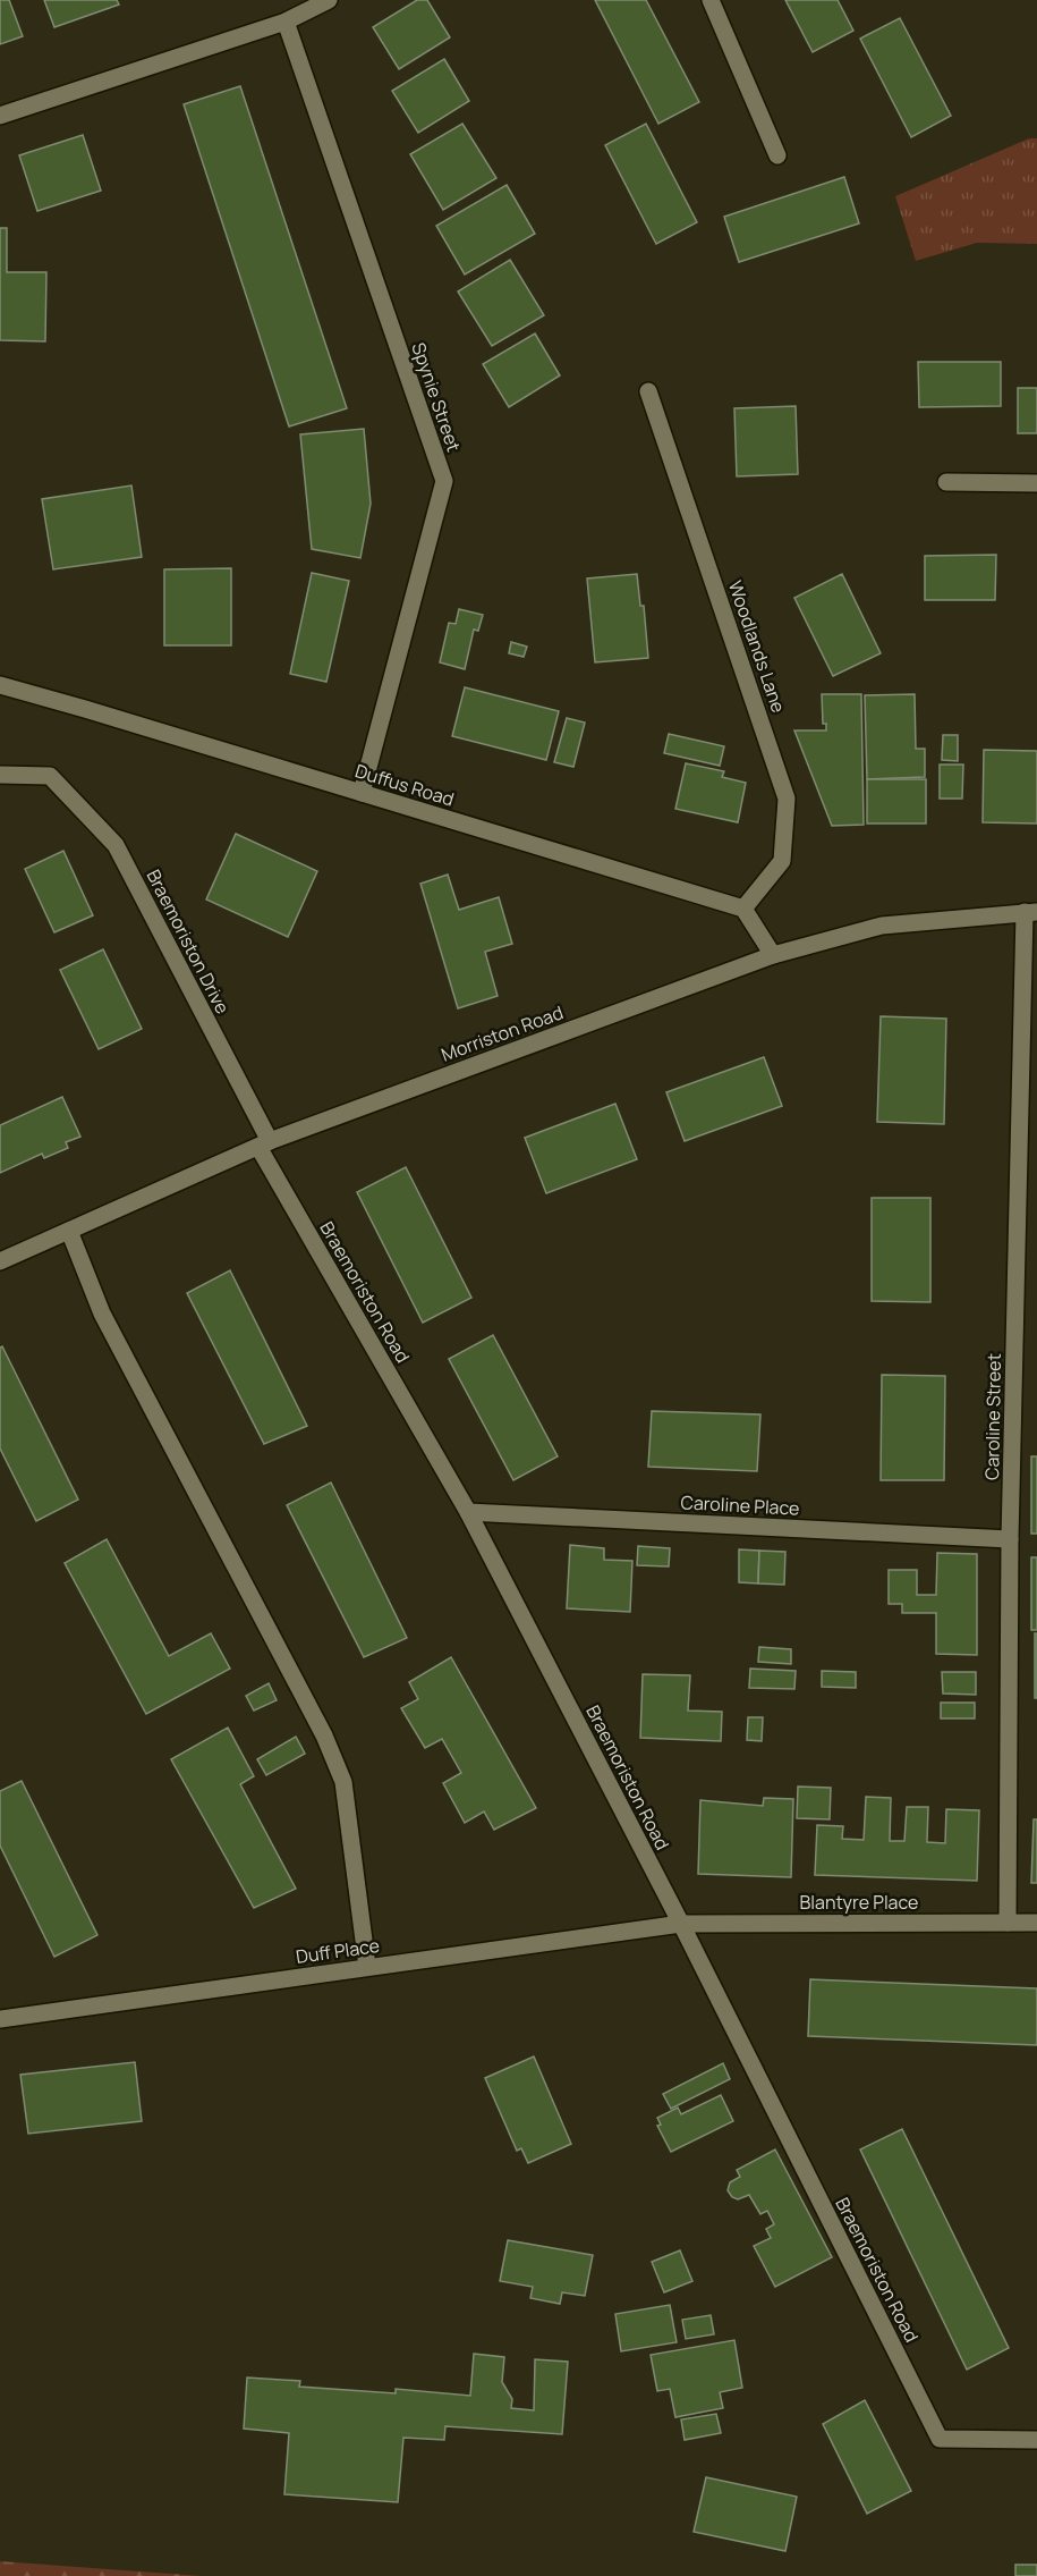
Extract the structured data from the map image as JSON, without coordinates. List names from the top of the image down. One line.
{"streets":{"street":["Spynie Street","Woodlands Lane","Duffus Road","Braemoriston Drive","Morriston Road","Braemoriston Road","Caroline Street","Caroline Place","Blantyre Place","Duff Place"]},"crossings":[["Spynie Street","Duffus Road"],["Woodlands Lane","Duffus Road"],["Braemoriston Drive","Morriston Road"],["Braemoriston Drive","Braemoriston Road"],["Morriston Road","Braemoriston Road"],["Morriston Road","Caroline Street"],["Braemoriston Road","Caroline Place"],["Braemoriston Road","Blantyre Place"],["Braemoriston Road","Duff Place"],["Caroline Street","Caroline Place"],["Caroline Street","Blantyre Place"],["Blantyre Place","Duff Place"]]}
